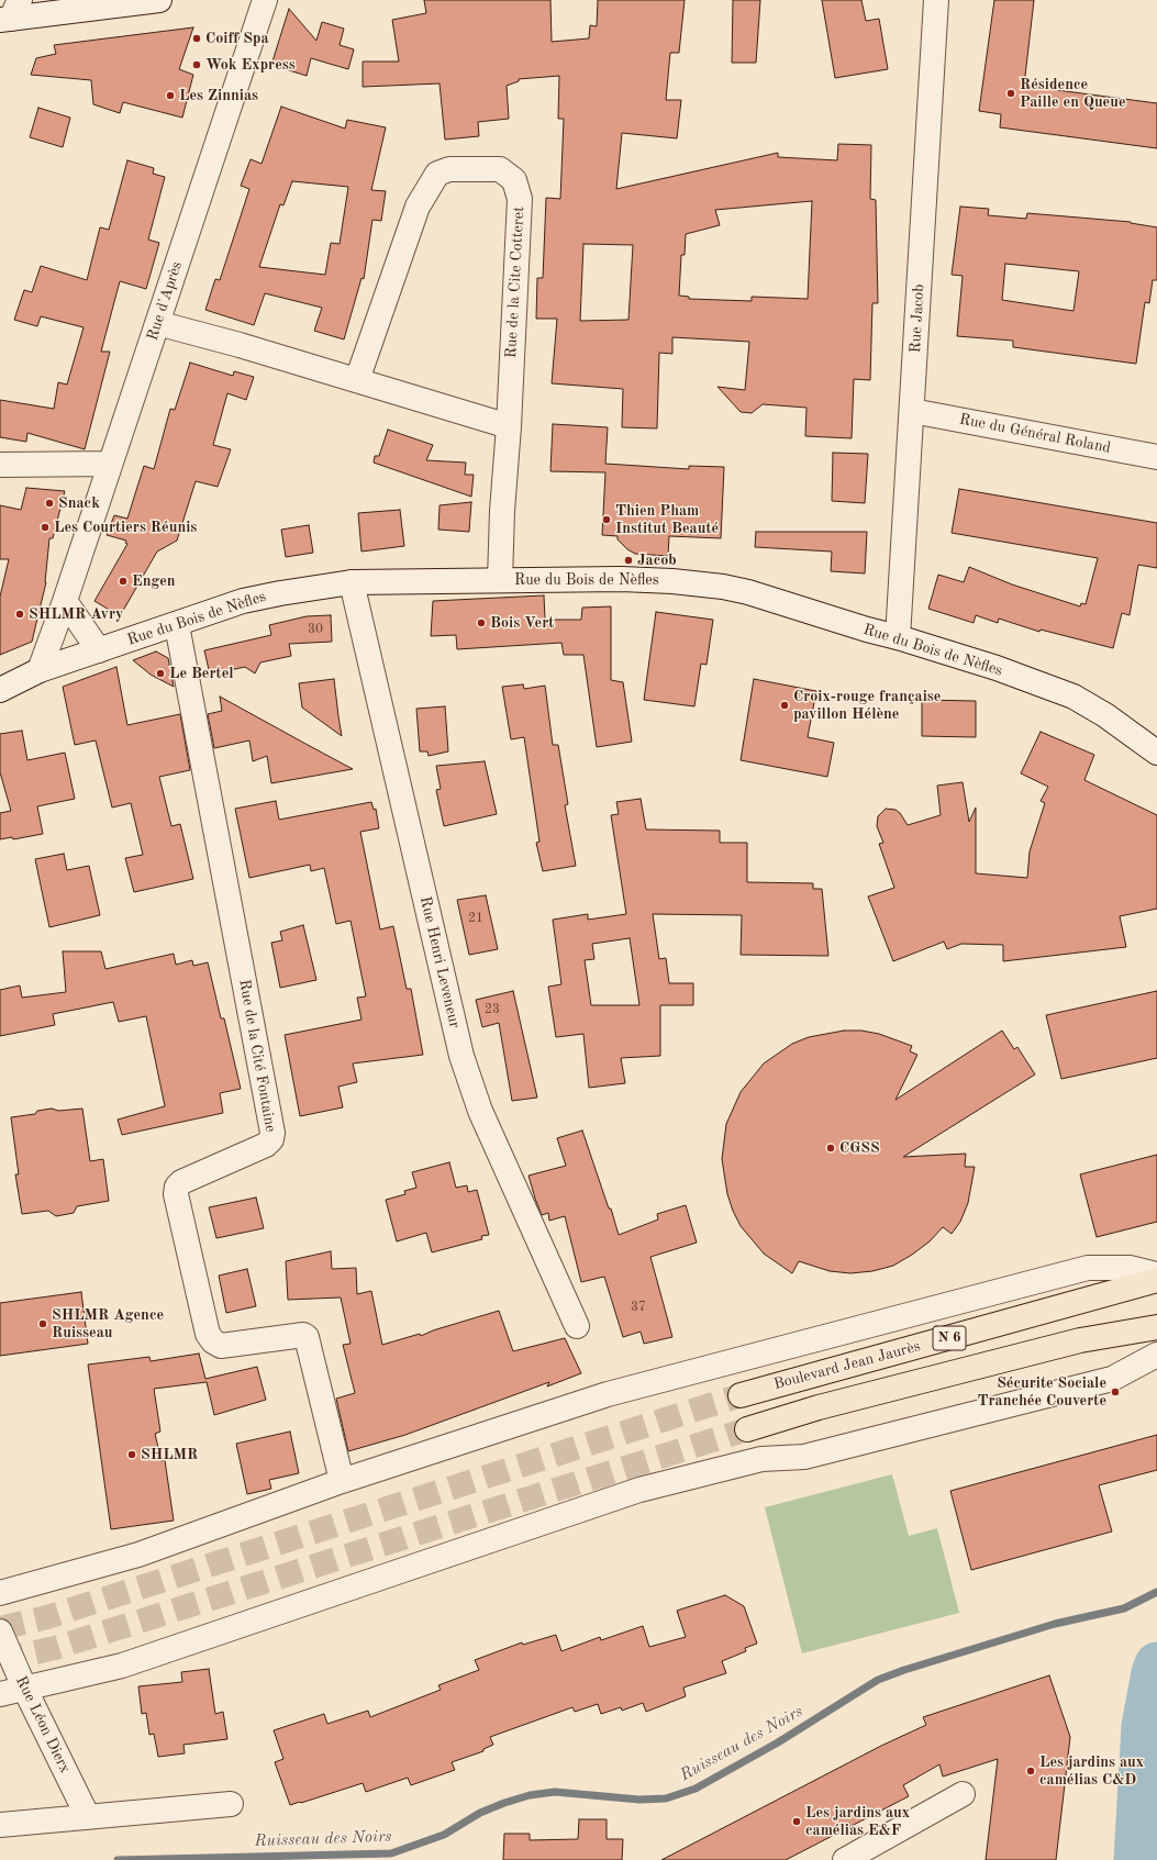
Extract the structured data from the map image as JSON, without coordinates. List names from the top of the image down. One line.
{"streets":{"main road":["N 6","Boulevard Jean Jaurès"],"street":["Rue de la Cite Cotteret","Rue d'Après","Rue Jacob","Rue du Général Roland","Rue du Bois de Nèfles","Rue Henri Leveneur","Rue de la Cité Fontaine","Rue Léon Dierx"]},"crossings":[["Rue de la Cite Cotteret","Rue du Bois de Nèfles"],["Rue d'Après","Rue du Bois de Nèfles"],["Rue Jacob","Rue du Général Roland"],["Rue Jacob","Rue du Bois de Nèfles"],["Rue du Bois de Nèfles","Rue Henri Leveneur"],["Rue du Bois de Nèfles","Rue de la Cité Fontaine"]],"water":["Ruisseau des Noirs"],"places":["Coiff Spa","Wok Express","Résidence Paille en Queue","Les Zinnias","Snack","Thien Pham Institut Beauté","Les Courtiers Réunis","Jacob","Engen","SHLMR Avry","Bois Vert","Le Bertel","Croix-rouge française pavillon Hélène","CGSS","SHLMR Agence Ruisseau","Sécurite Sociale Tranchée Couverte","SHLMR","Les jardins aux camélias C&D","Les jardins aux camélias E&F"],"house_numbers":["30","21","23","37"]}
